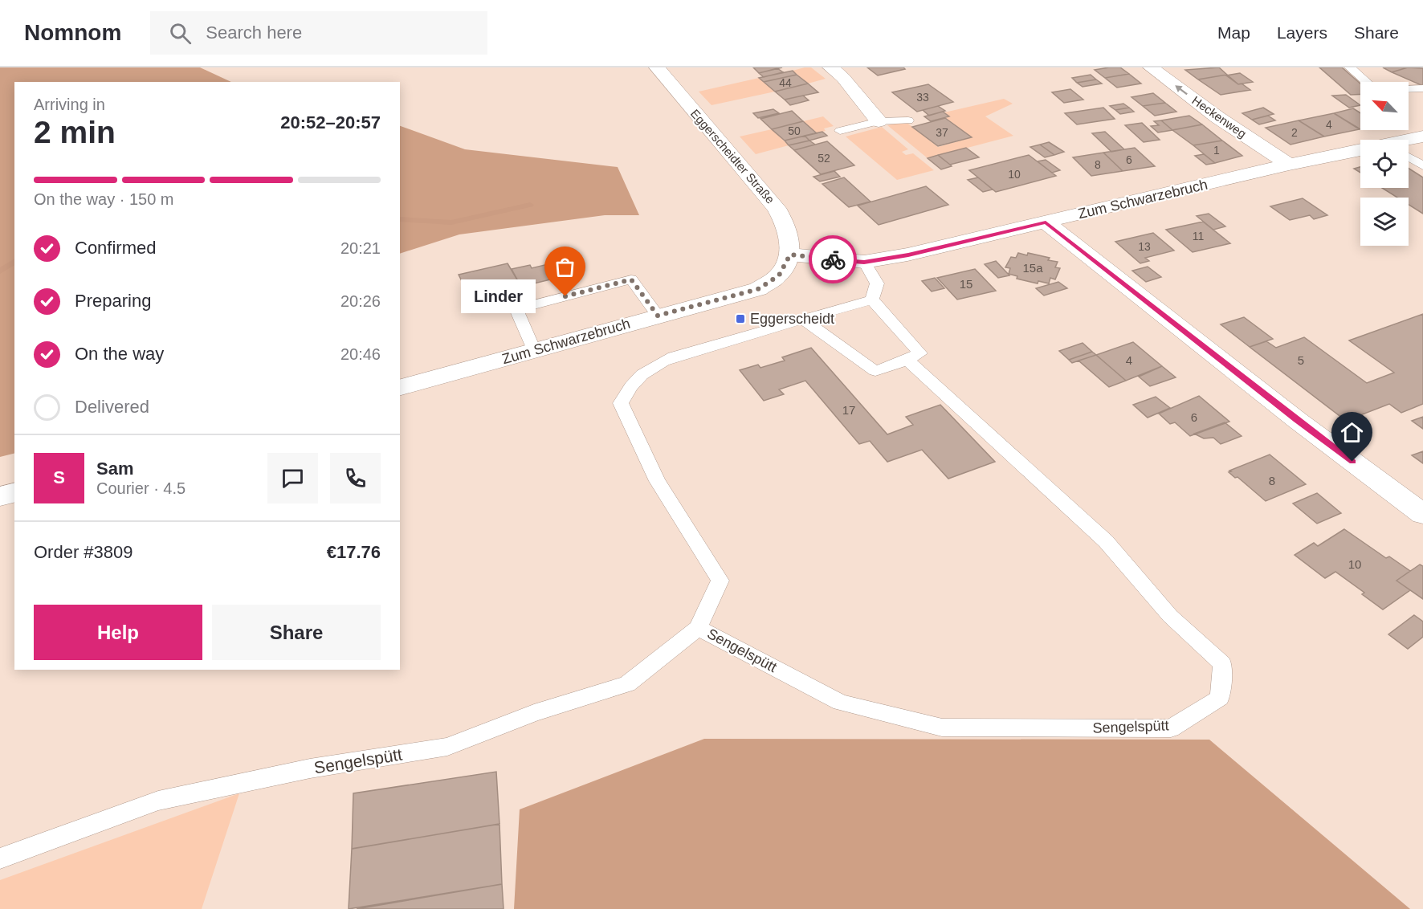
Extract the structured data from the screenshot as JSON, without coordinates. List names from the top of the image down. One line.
{"streets":{"street":["Heckenweg","Eggerscheidter Straße","Zum Schwarzebruch"],"lane":["Sengelspütt"]},"crossings":[["Heckenweg","Zum Schwarzebruch"],["Eggerscheidter Straße","Zum Schwarzebruch"]],"places":{"other":["Linder"],"transit":["Eggerscheidt"]},"house_numbers":["44","33","4","50","37","2","1","52","6","8","10","11","13","15a","15","4","5","17","6","8","10"],"north":"top left","page":{"header":"Nomnom","search":"Search here","nav":["Map","Layers","Share"],"heading":["2 min","Arriving in","20:52–20:57"],"panel":["Sam","Courier · 4.5","Order #3809","€17.76"],"bar":"On the way · 150 m","list":[["Confirmed","20:21"],["Preparing","20:26"],["On the way","20:46"],"Delivered"],"bubble":"Linder","round":"S","buttons":["Help","Share"]}}
